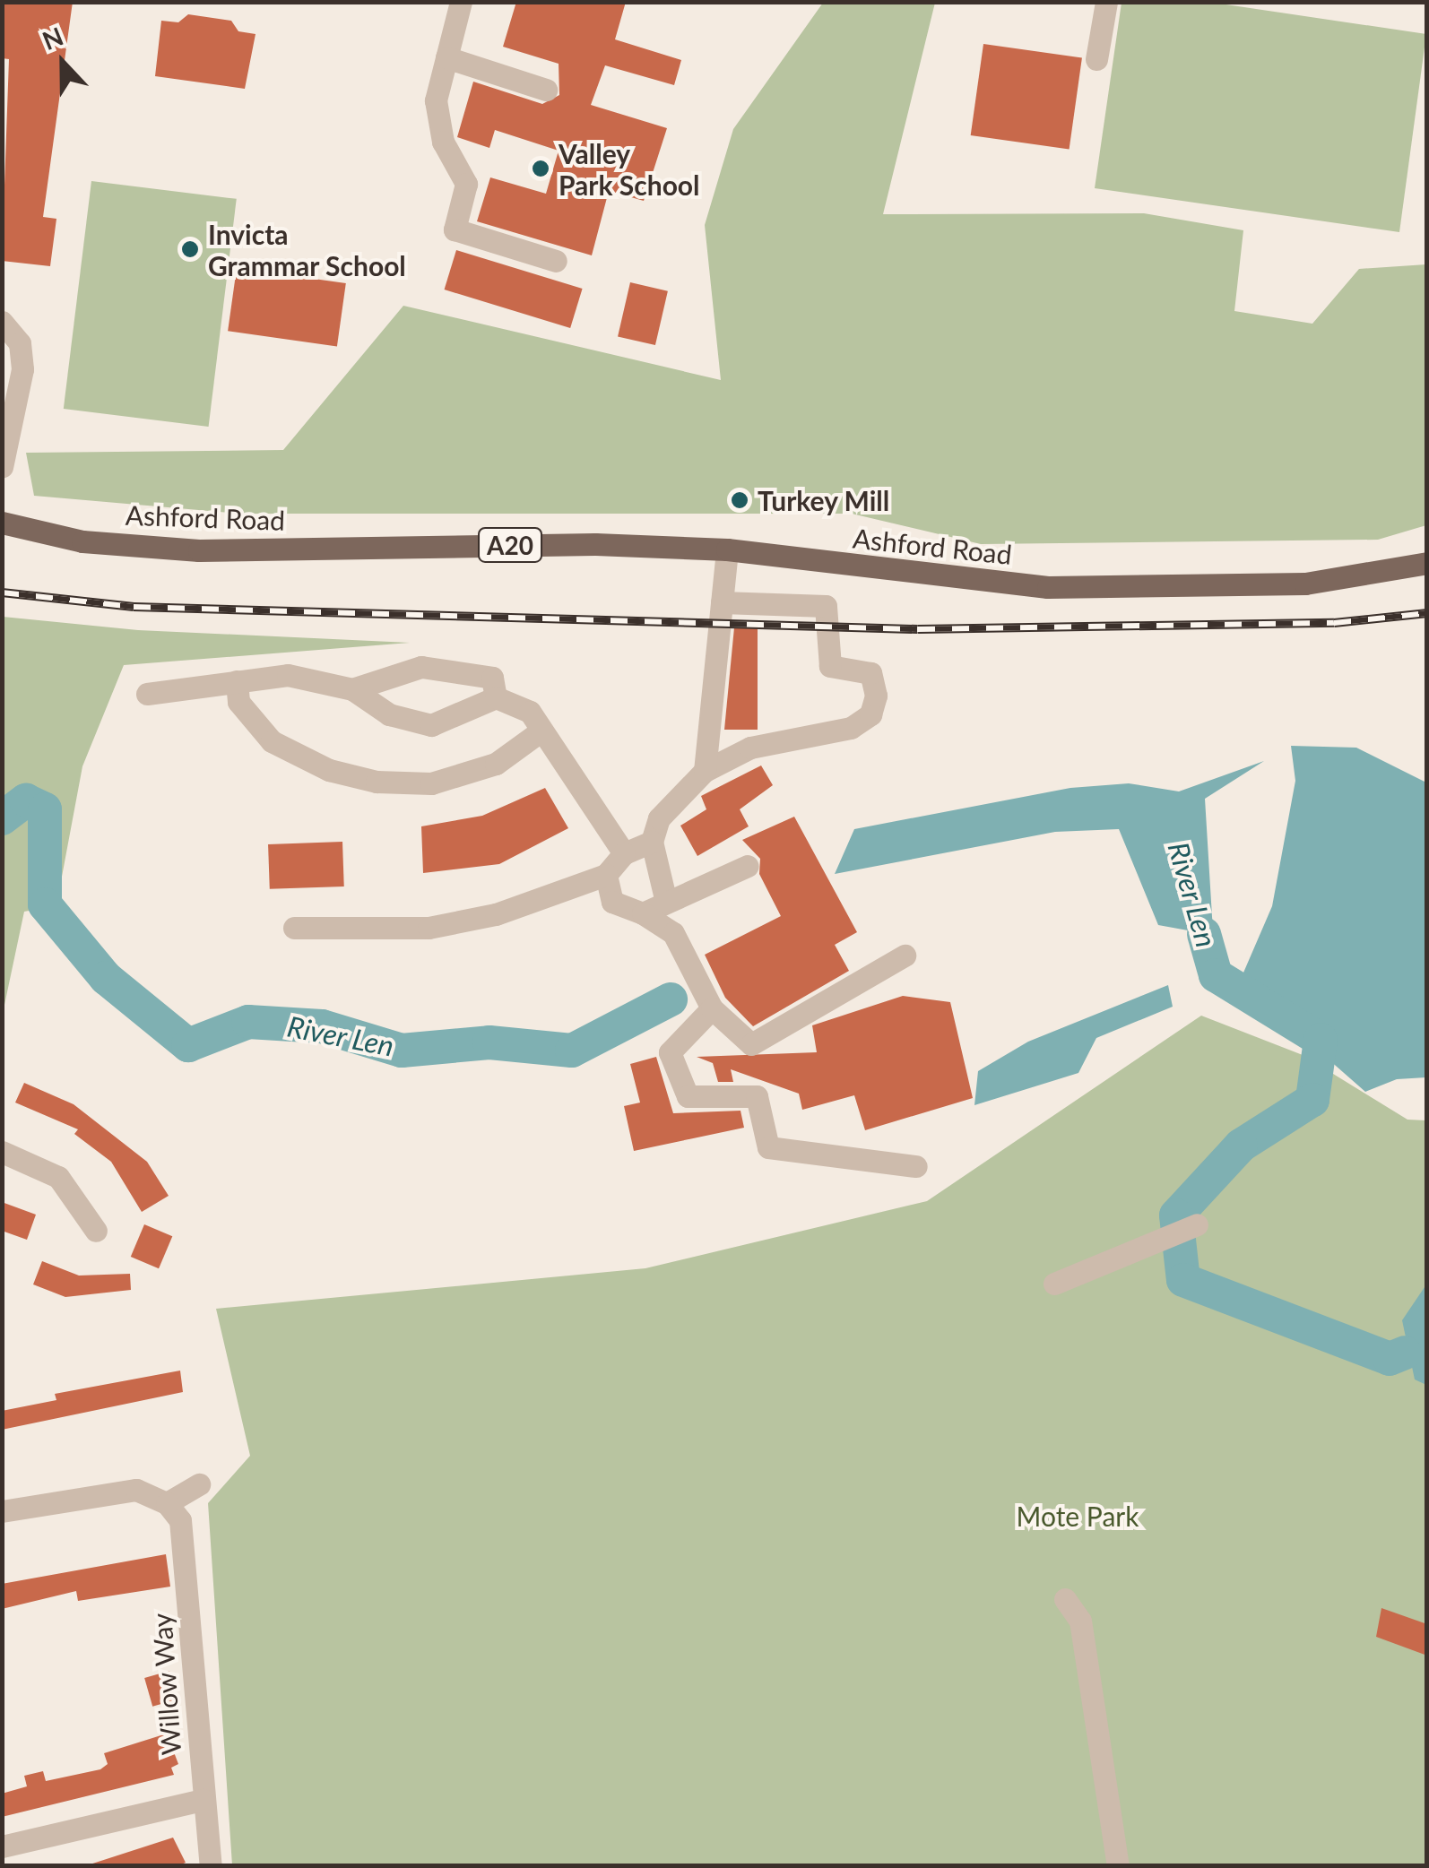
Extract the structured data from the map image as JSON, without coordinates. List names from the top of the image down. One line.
{"streets":{"main road":["Ashford Road","A20"],"street":["Willow Way"]},"water":["River Len"],"parks":["Mote Park"],"places":["Valley Park School","Invicta Grammar School","Turkey Mill"],"north":"top"}
